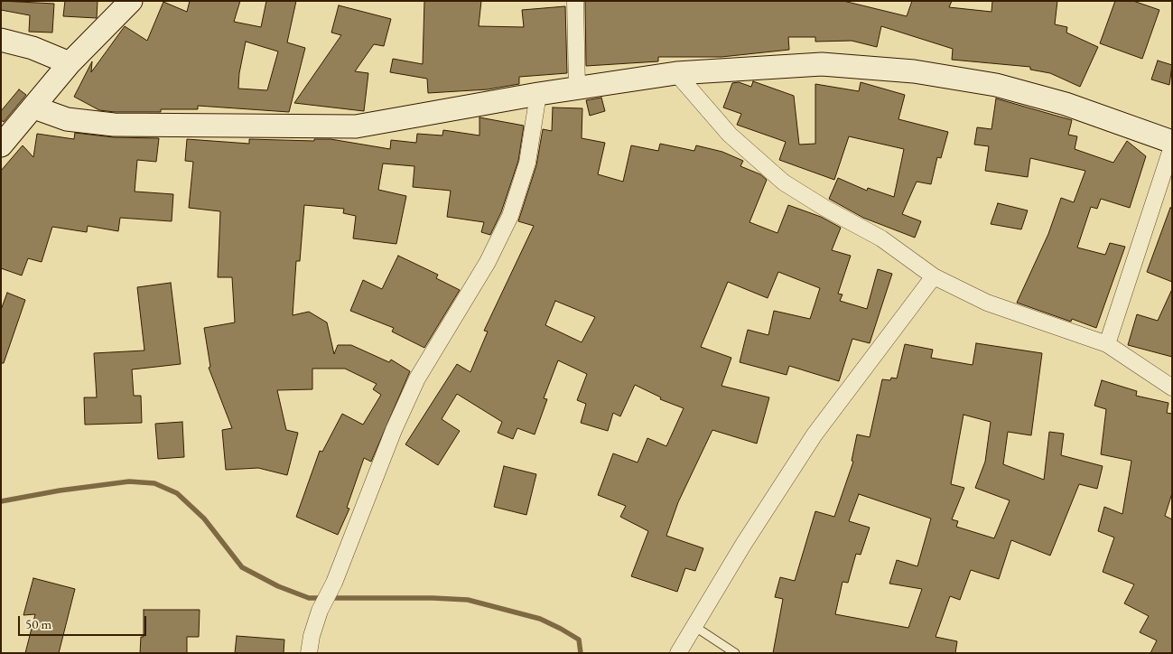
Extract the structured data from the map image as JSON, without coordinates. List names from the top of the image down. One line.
{"scale_bar":"50 m"}
